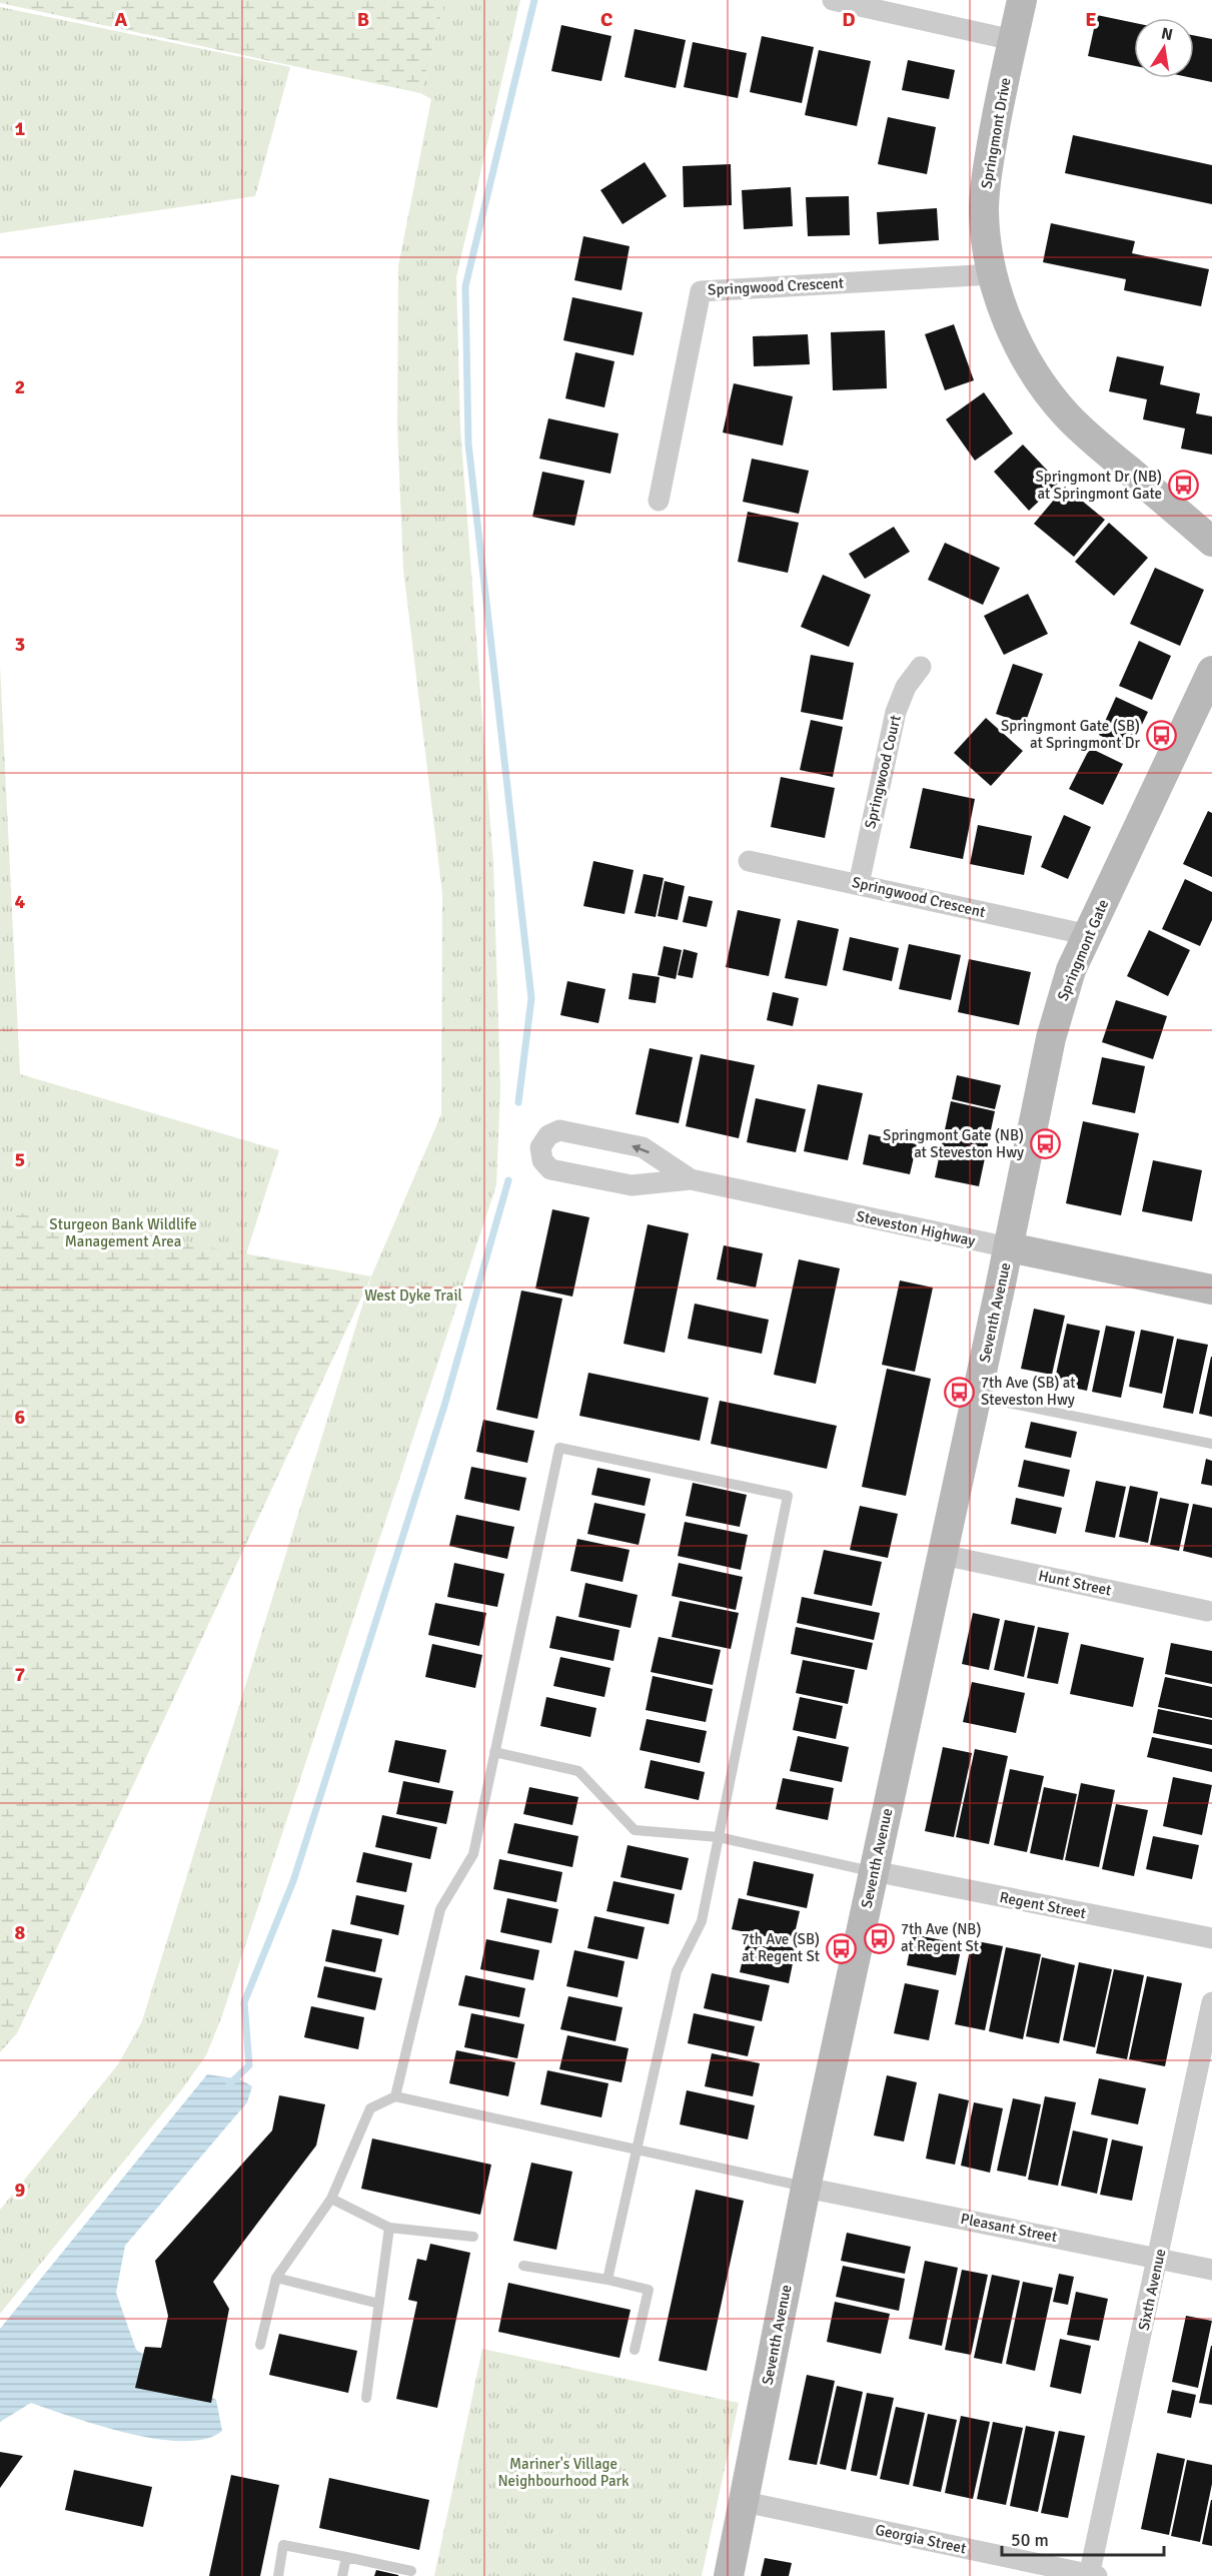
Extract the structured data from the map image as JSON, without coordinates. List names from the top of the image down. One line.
{"streets":{"street":["Springmont Drive","Springwood Crescent","Springwood Court","Springmont Gate","Steveston Highway","Seventh Avenue","Hunt Street","Regent Street","Pleasant Street","Sixth Avenue","Georgia Street"]},"crossings":[["Springmont Drive","Springwood Crescent"],["Springwood Crescent","Springwood Court"],["Springwood Crescent","Springmont Gate"],["Springmont Gate","Steveston Highway"],["Springmont Gate","Seventh Avenue"],["Steveston Highway","Seventh Avenue"],["Seventh Avenue","Hunt Street"],["Seventh Avenue","Regent Street"],["Seventh Avenue","Pleasant Street"],["Seventh Avenue","Georgia Street"],["Pleasant Street","Sixth Avenue"],["Sixth Avenue","Georgia Street"]],"parks":["Sturgeon Bank Wildlife Management Area","West Dyke Trail","Mariner's Village Neighbourhood Park"],"places":{"bus stop":["Springmont Dr (NB) at Springmont Gate","Springmont Gate (SB) at Springmont Dr","Springmont Gate (NB) at Steveston Hwy","7th Ave (SB) at Steveston Hwy","7th Ave (NB) at Regent St","7th Ave (SB) at Regent St"]},"scale_bar":"50 m","north":"top","grid":{"columns":["A","B","C","D","E"],"rows":["1","2","3","4","5","6","7","8","9"]}}
